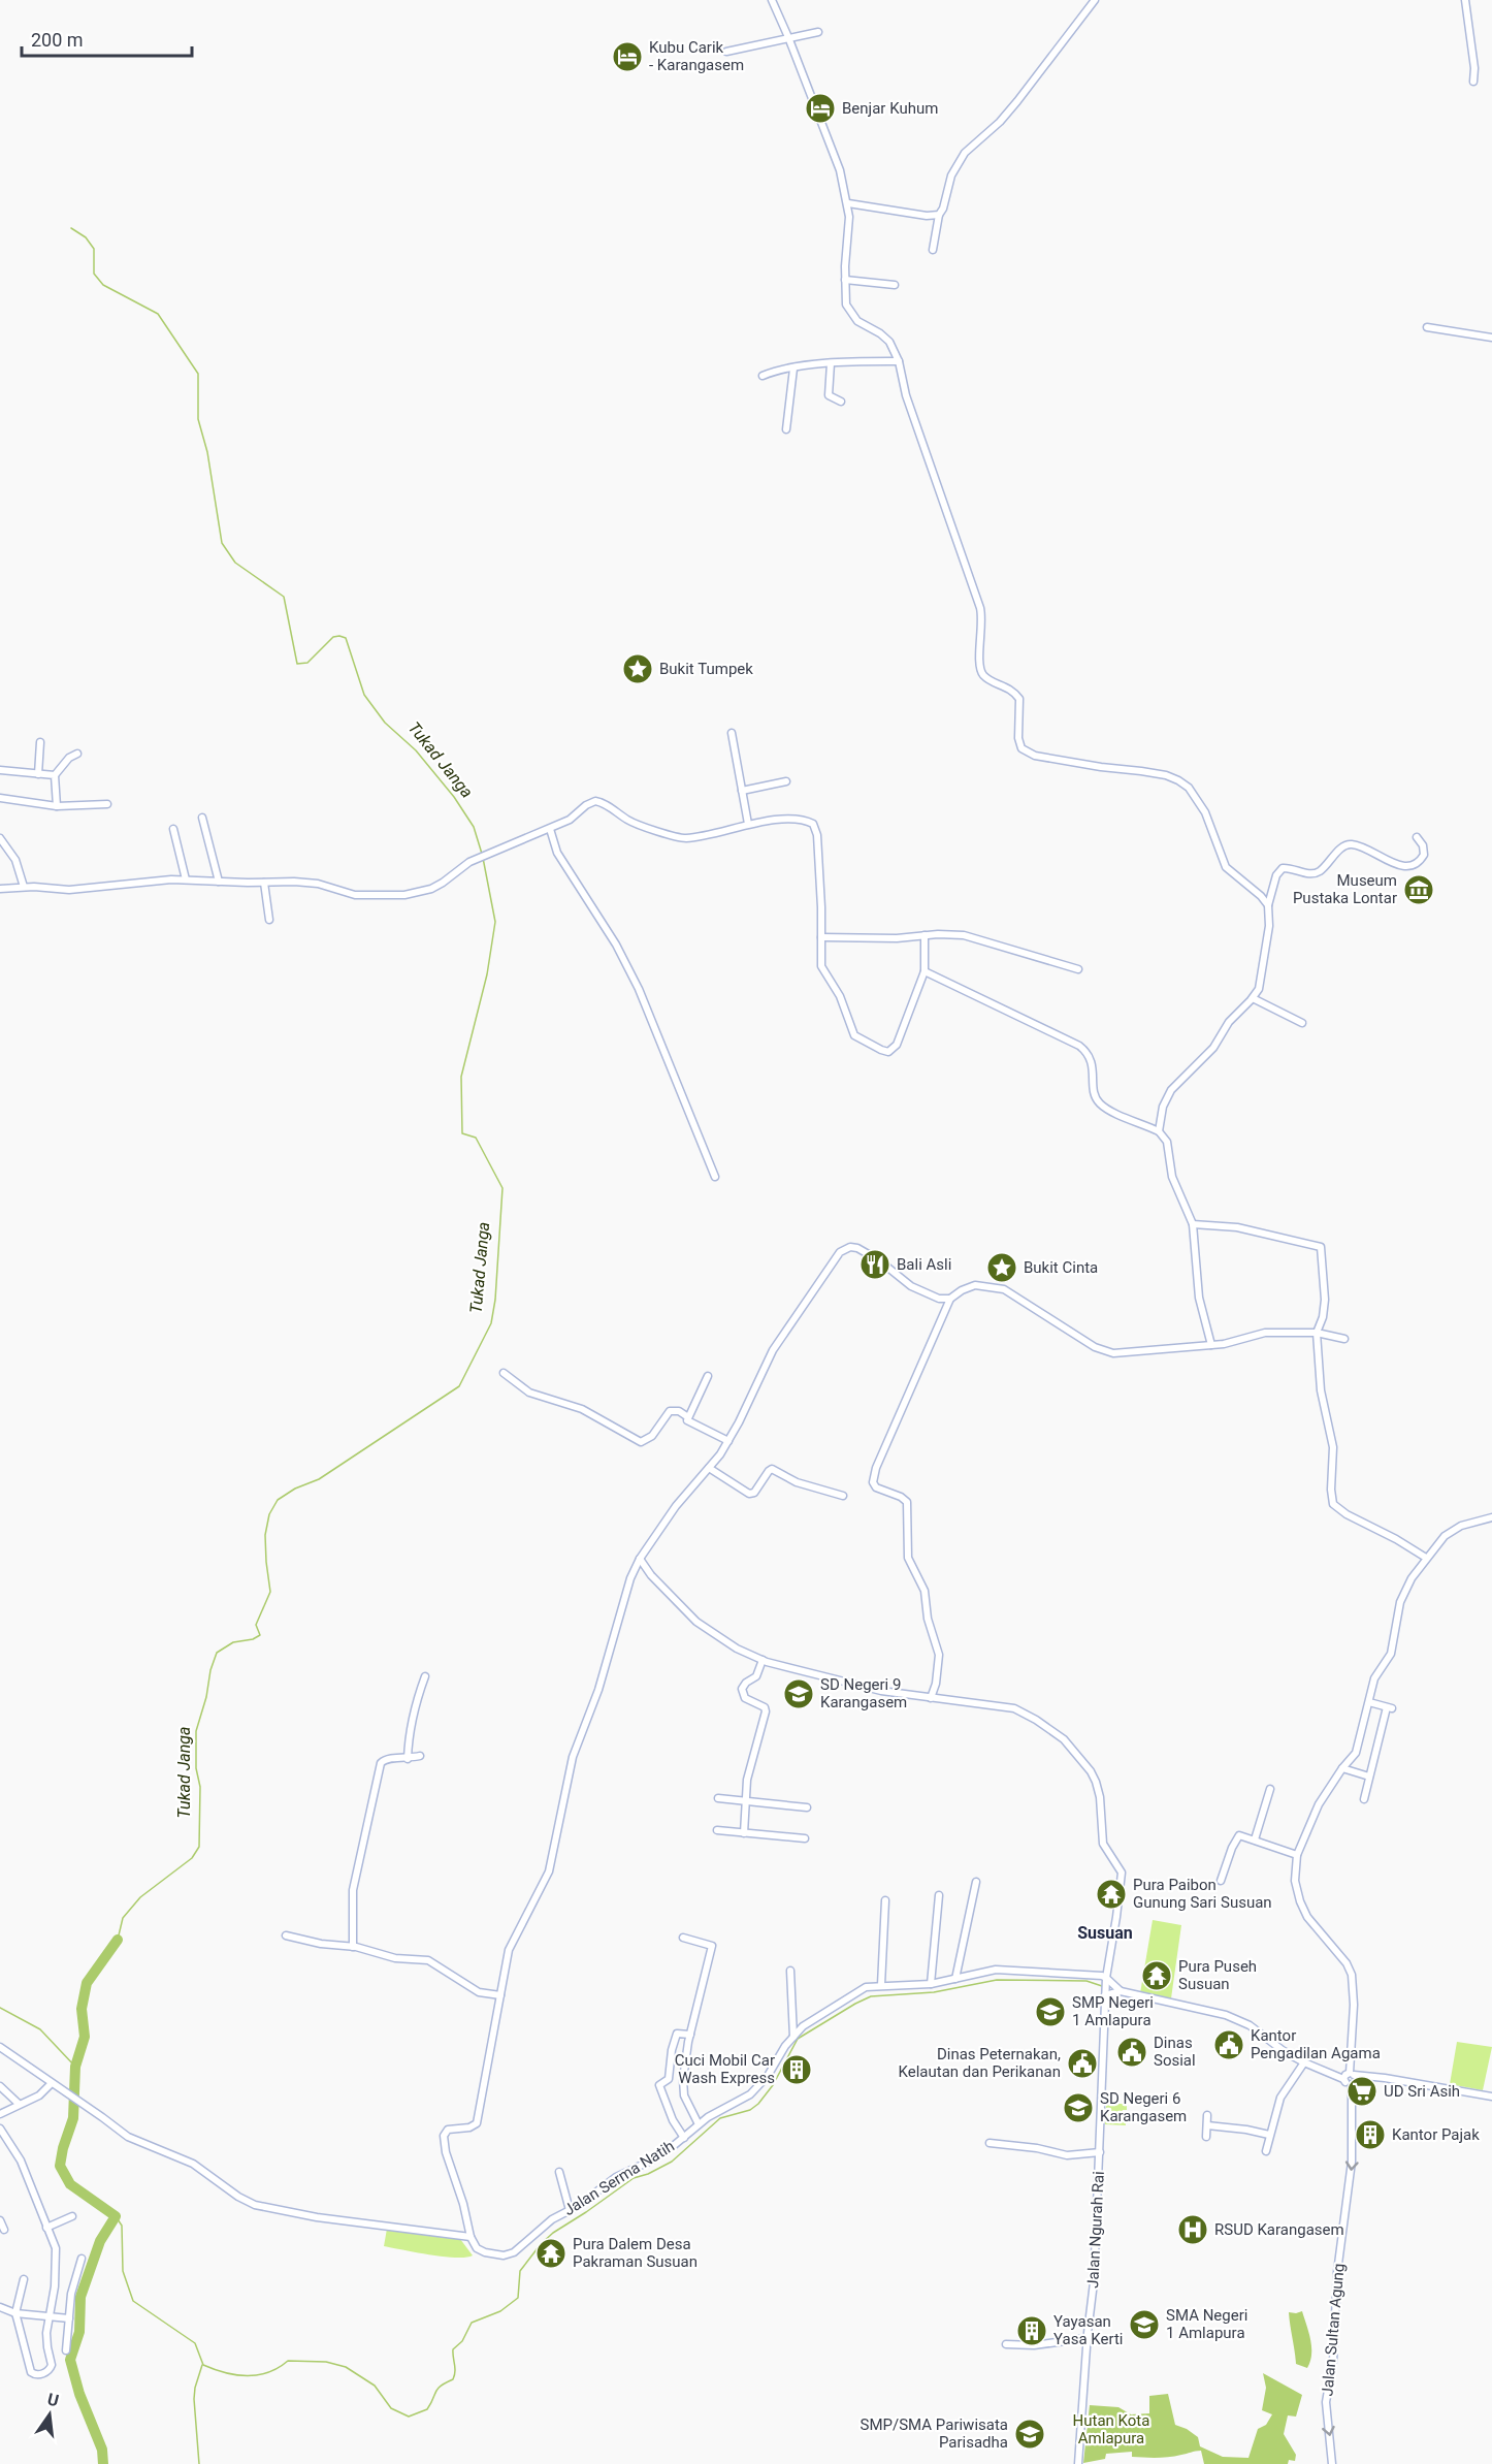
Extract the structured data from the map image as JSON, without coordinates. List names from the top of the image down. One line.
{"streets":{"street":["Jalan Serma Natih","Jalan Ngurah Rai","Jalan Sultan Agung"]},"one_way":["Jalan Sultan Agung"],"districts":["Susuan"],"water":["Tukad Janga"],"parks":["Hutan Kota Amlapura"],"places":{"hotel":["Kubu Carik - Karangasem","Benjar Kuhum"],"place":["Bukit Tumpek","Bukit Cinta"],"museum":["Museum Pustaka Lontar"],"restaurant":["Bali Asli"],"school or university":["SD Negeri 9 Karangasem","SMP Negeri 1 Amlapura","SD Negeri 6 Karangasem","SMA Negeri 1 Amlapura","SMP/SMA Pariwisata Parisadha"],"temple":["Pura Paibon Gunung Sari Susuan","Pura Puseh Susuan","Pura Dalem Desa Pakraman Susuan"],"public building":["Kantor Pengadilan Agama","Dinas Sosial","Dinas Peternakan, Kelautan dan Perikanan"],"building":["Cuci Mobil Car Wash Express","Kantor Pajak","Yayasan Yasa Kerti"],"supermarket":["UD Sri Asih"],"hospital":["RSUD Karangasem"]},"scale_bar":"200 m","north":"top"}
